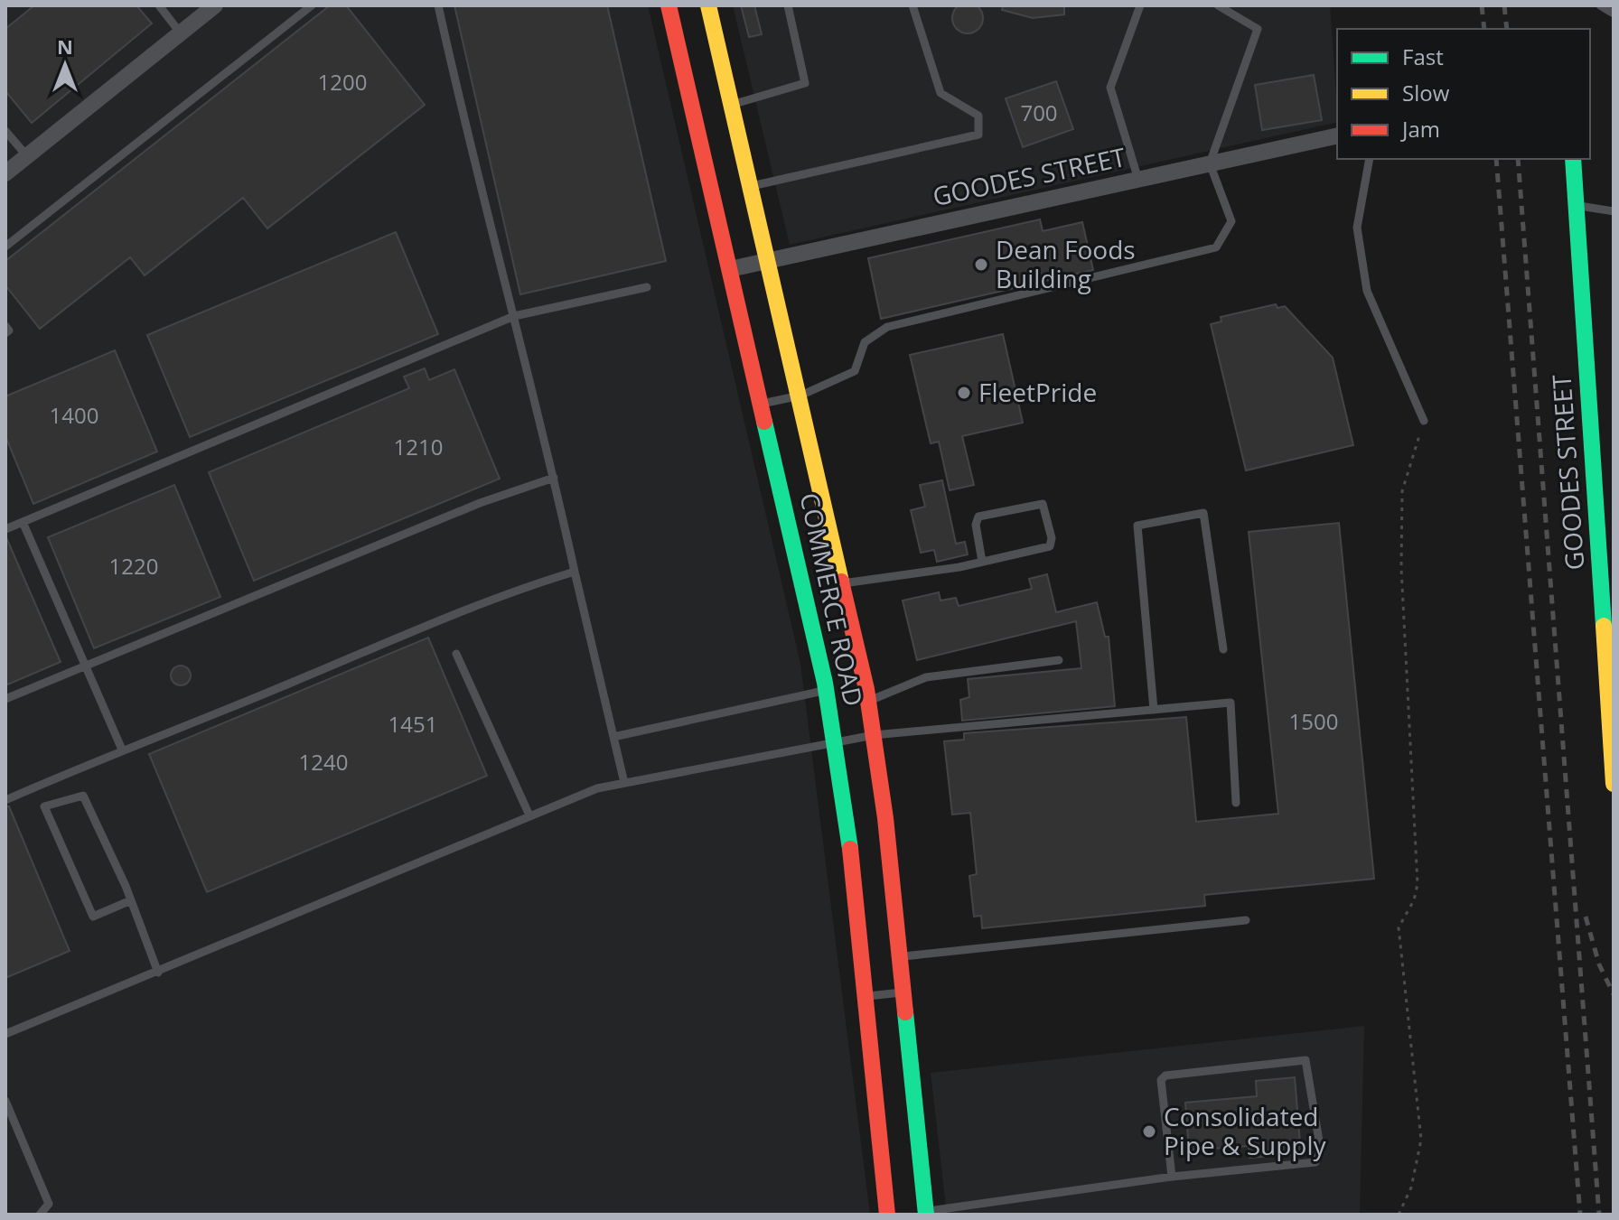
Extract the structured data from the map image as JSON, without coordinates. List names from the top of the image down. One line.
{"streets":{"main road":["GOODES STREET","COMMERCE ROAD"]},"crossings":[["GOODES STREET","COMMERCE ROAD"]],"places":["Dean Foods Building","FleetPride","Consolidated Pipe & Supply"],"house_numbers":["1200","700","1400","1210","1220","1500","1451","1240"],"legend":["Fast","Slow","Jam"],"north":"top"}
